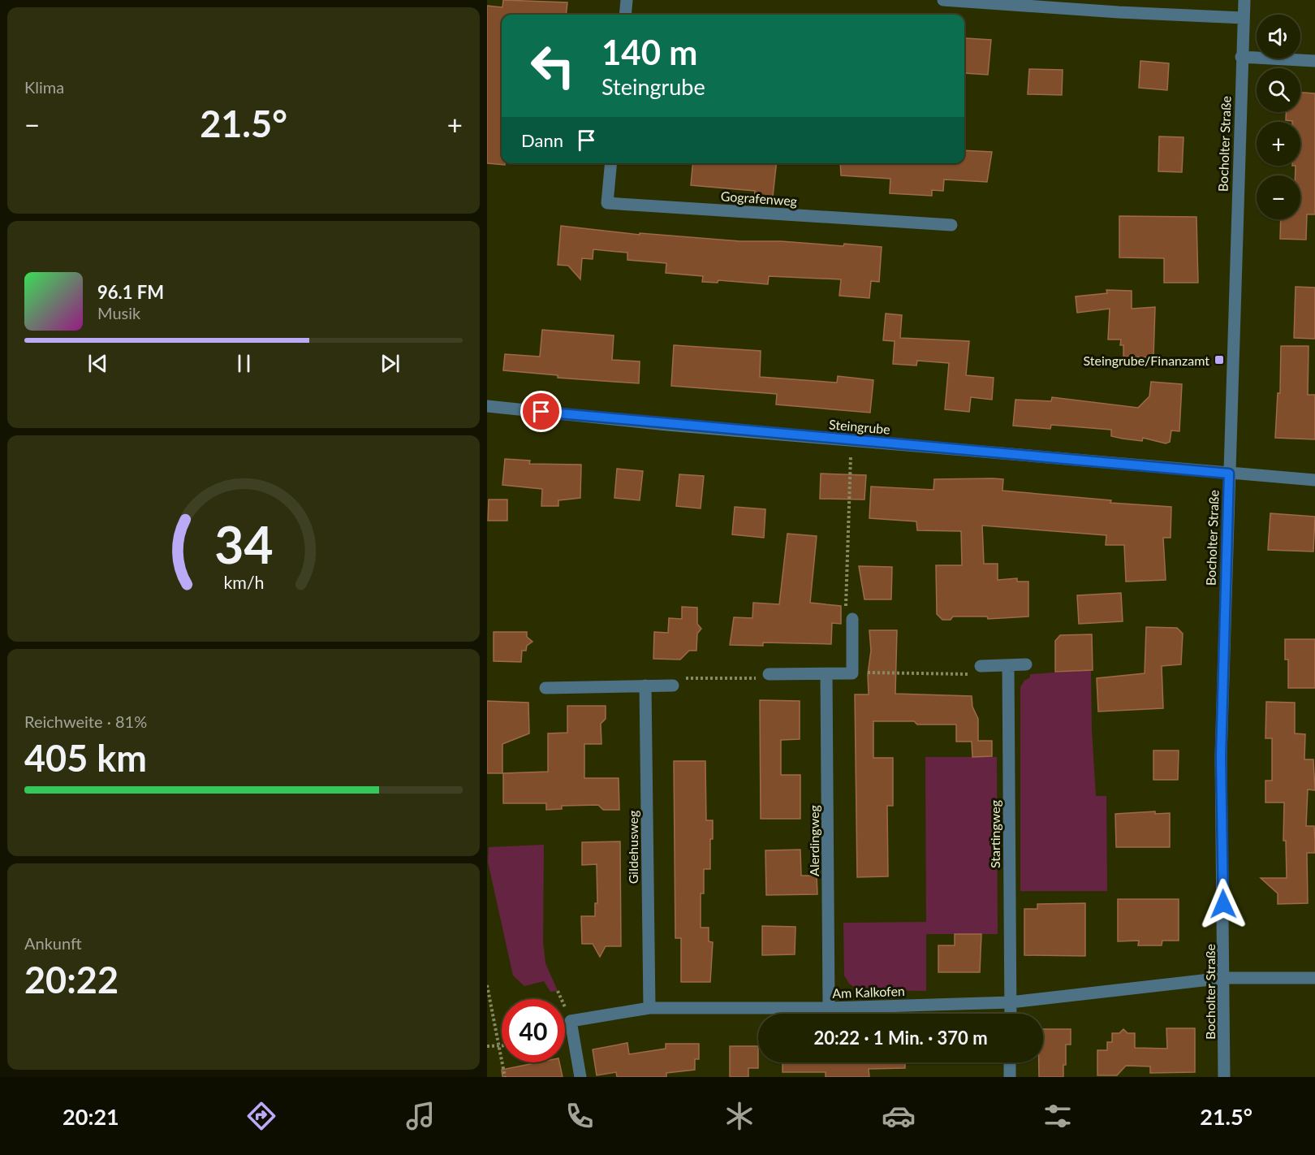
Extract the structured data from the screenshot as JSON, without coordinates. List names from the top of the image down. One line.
{"streets":{"street":["Bocholter Straße","Gografenweg","Steingrube","Startingweg","Alerdingweg","Gildehusweg","Am Kalkofen"]},"crossings":[["Bocholter Straße","Steingrube"],["Bocholter Straße","Am Kalkofen"],["Startingweg","Am Kalkofen"],["Alerdingweg","Am Kalkofen"],["Gildehusweg","Am Kalkofen"]],"places":{"transit":["Steingrube/Finanzamt"]},"page":{"tile":["Klima",["Reichweite · 81%","405 km"],["Ankunft","20:22"]],"map_buttons":["+","−"],"turn":["140 m","Steingrube"],"heat":["−","21.5°","+"],"then":"Dann","song":["96.1 FM","Musik"],"limit":"40","trip":"20:22 · 1 Min. · 370 m","tabs":["20:21","21.5°"],"gauge":["34","km/h"]}}
